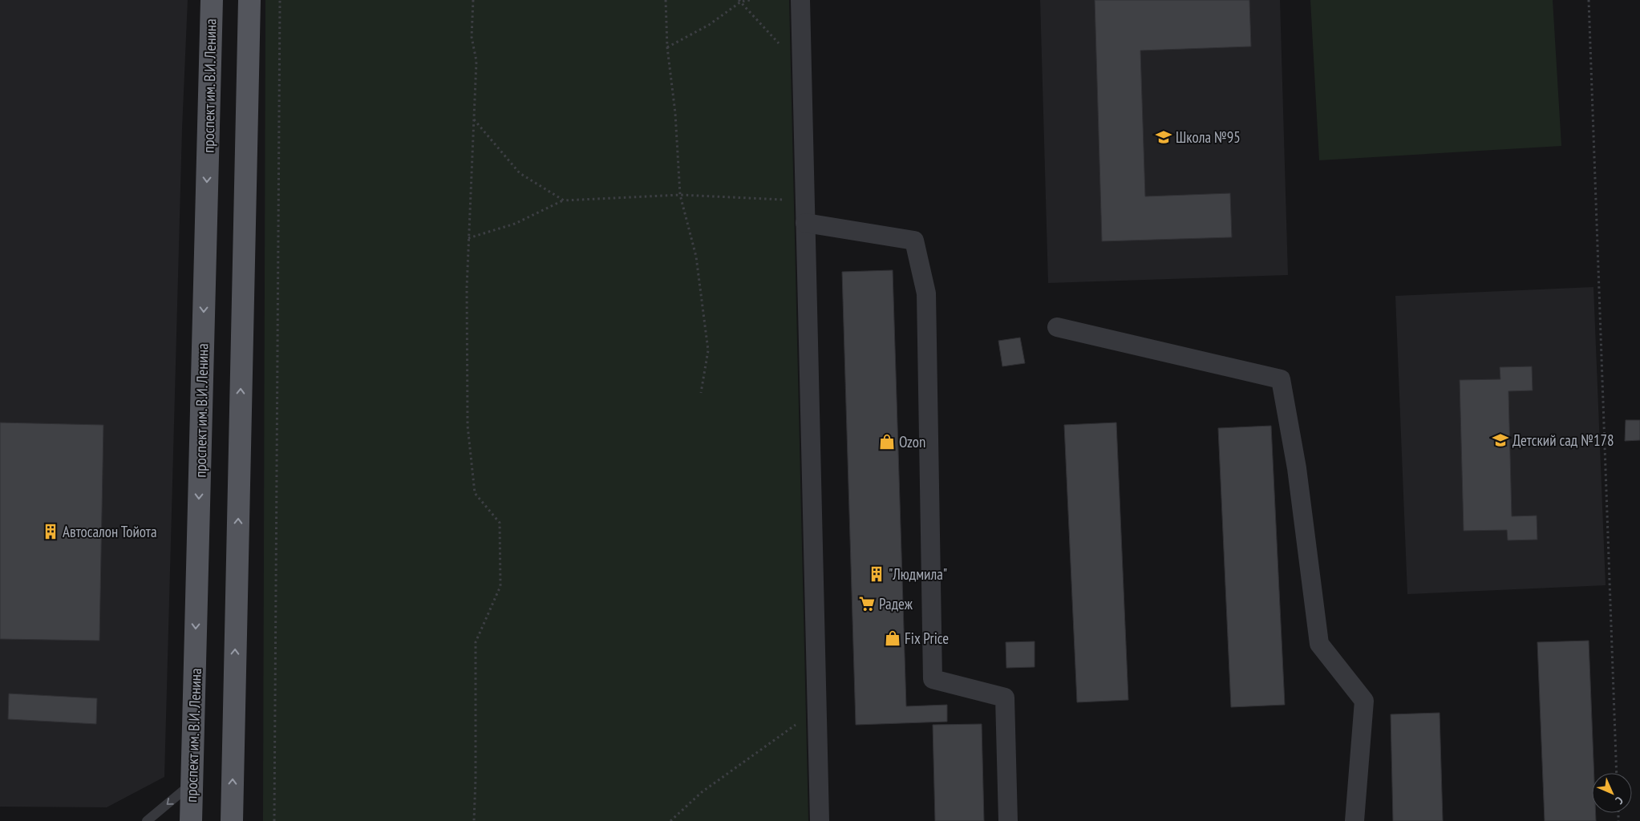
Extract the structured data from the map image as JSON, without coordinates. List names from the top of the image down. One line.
{"streets":{"main road":["проспект им. В.И. Ленина"]},"places":{"school or university":["Школа №95","Детский сад №178"],"shop":["Ozon","Fix Price"],"building":["Автосалон Тойота","\"Людмила\""],"supermarket":["Радеж"]},"north":"bottom right"}
